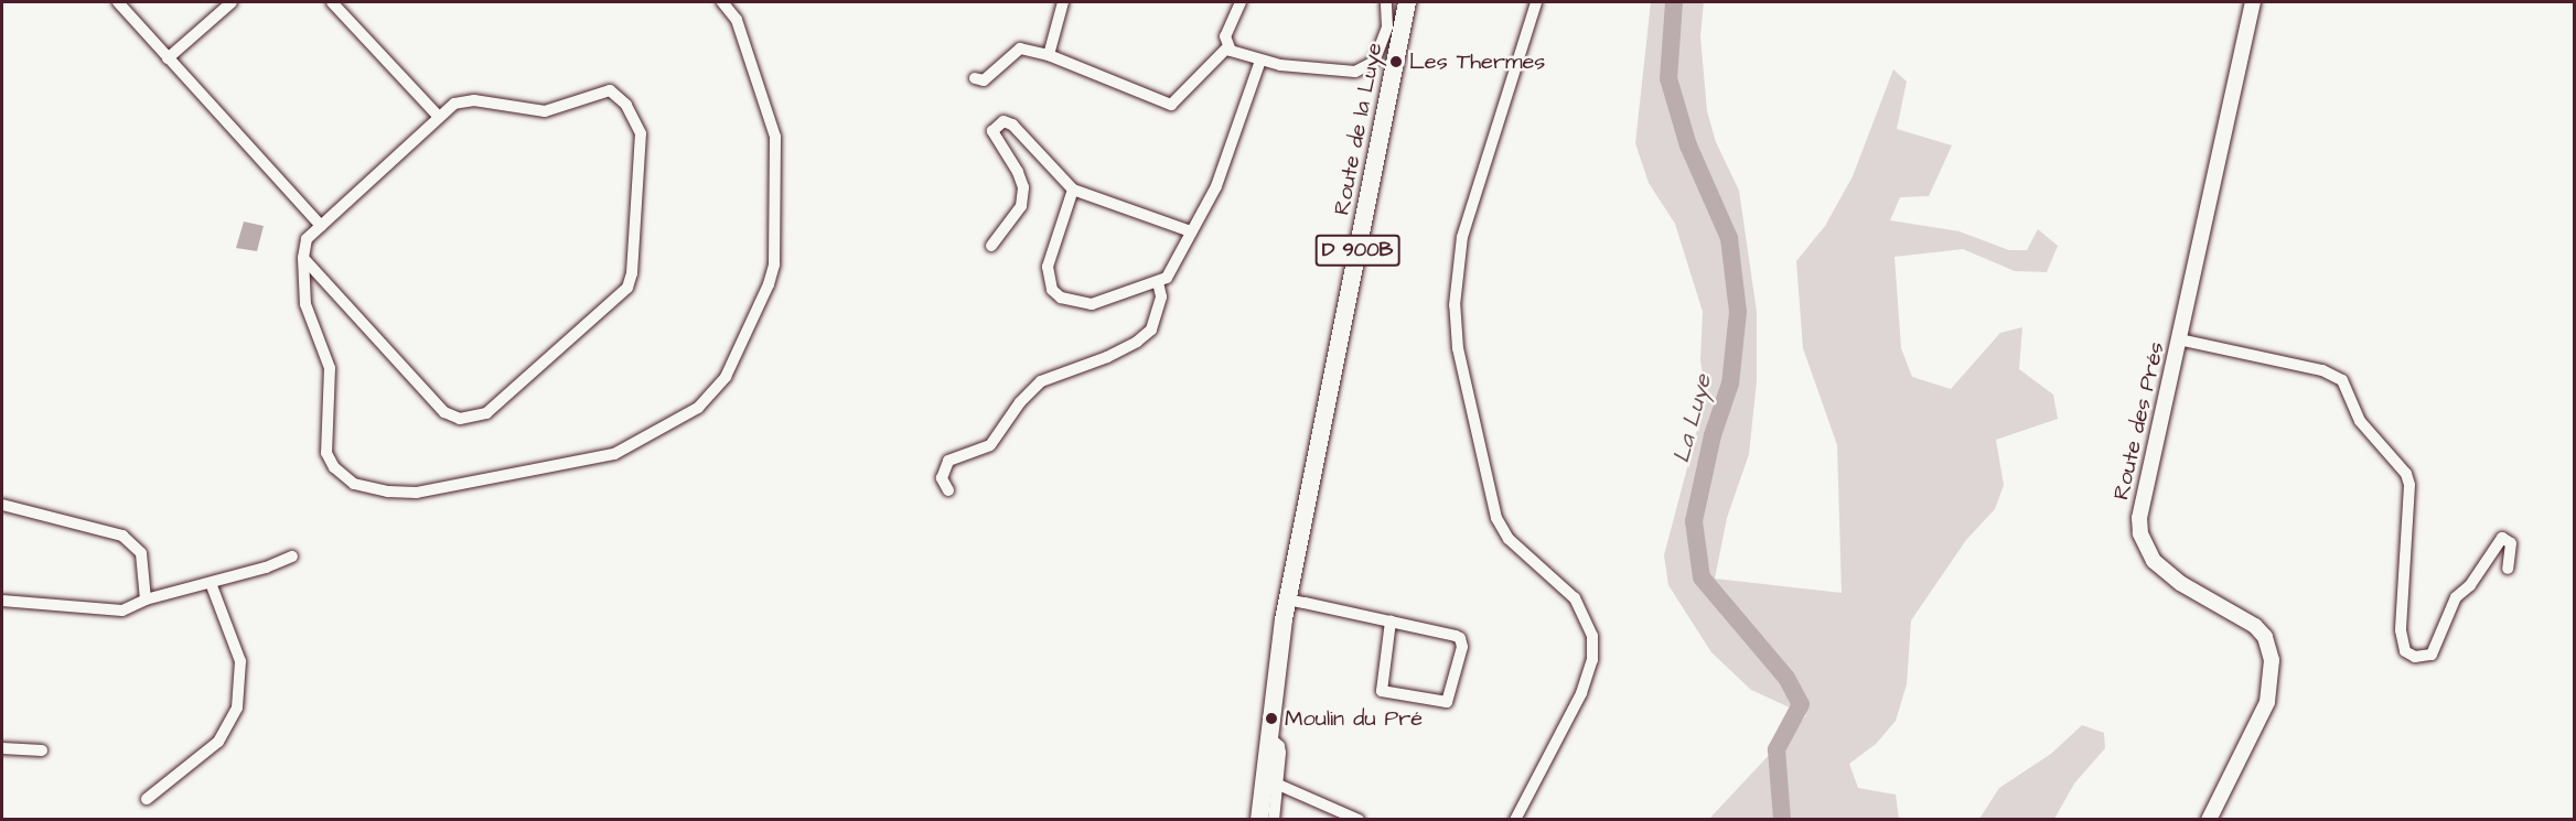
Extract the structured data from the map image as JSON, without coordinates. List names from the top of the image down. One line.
{"streets":{"main road":["Route de la Luye","D 900B"],"street":["Route des Prés"]},"water":["La Luye"],"places":["Les Thermes","Moulin du Pré"]}
